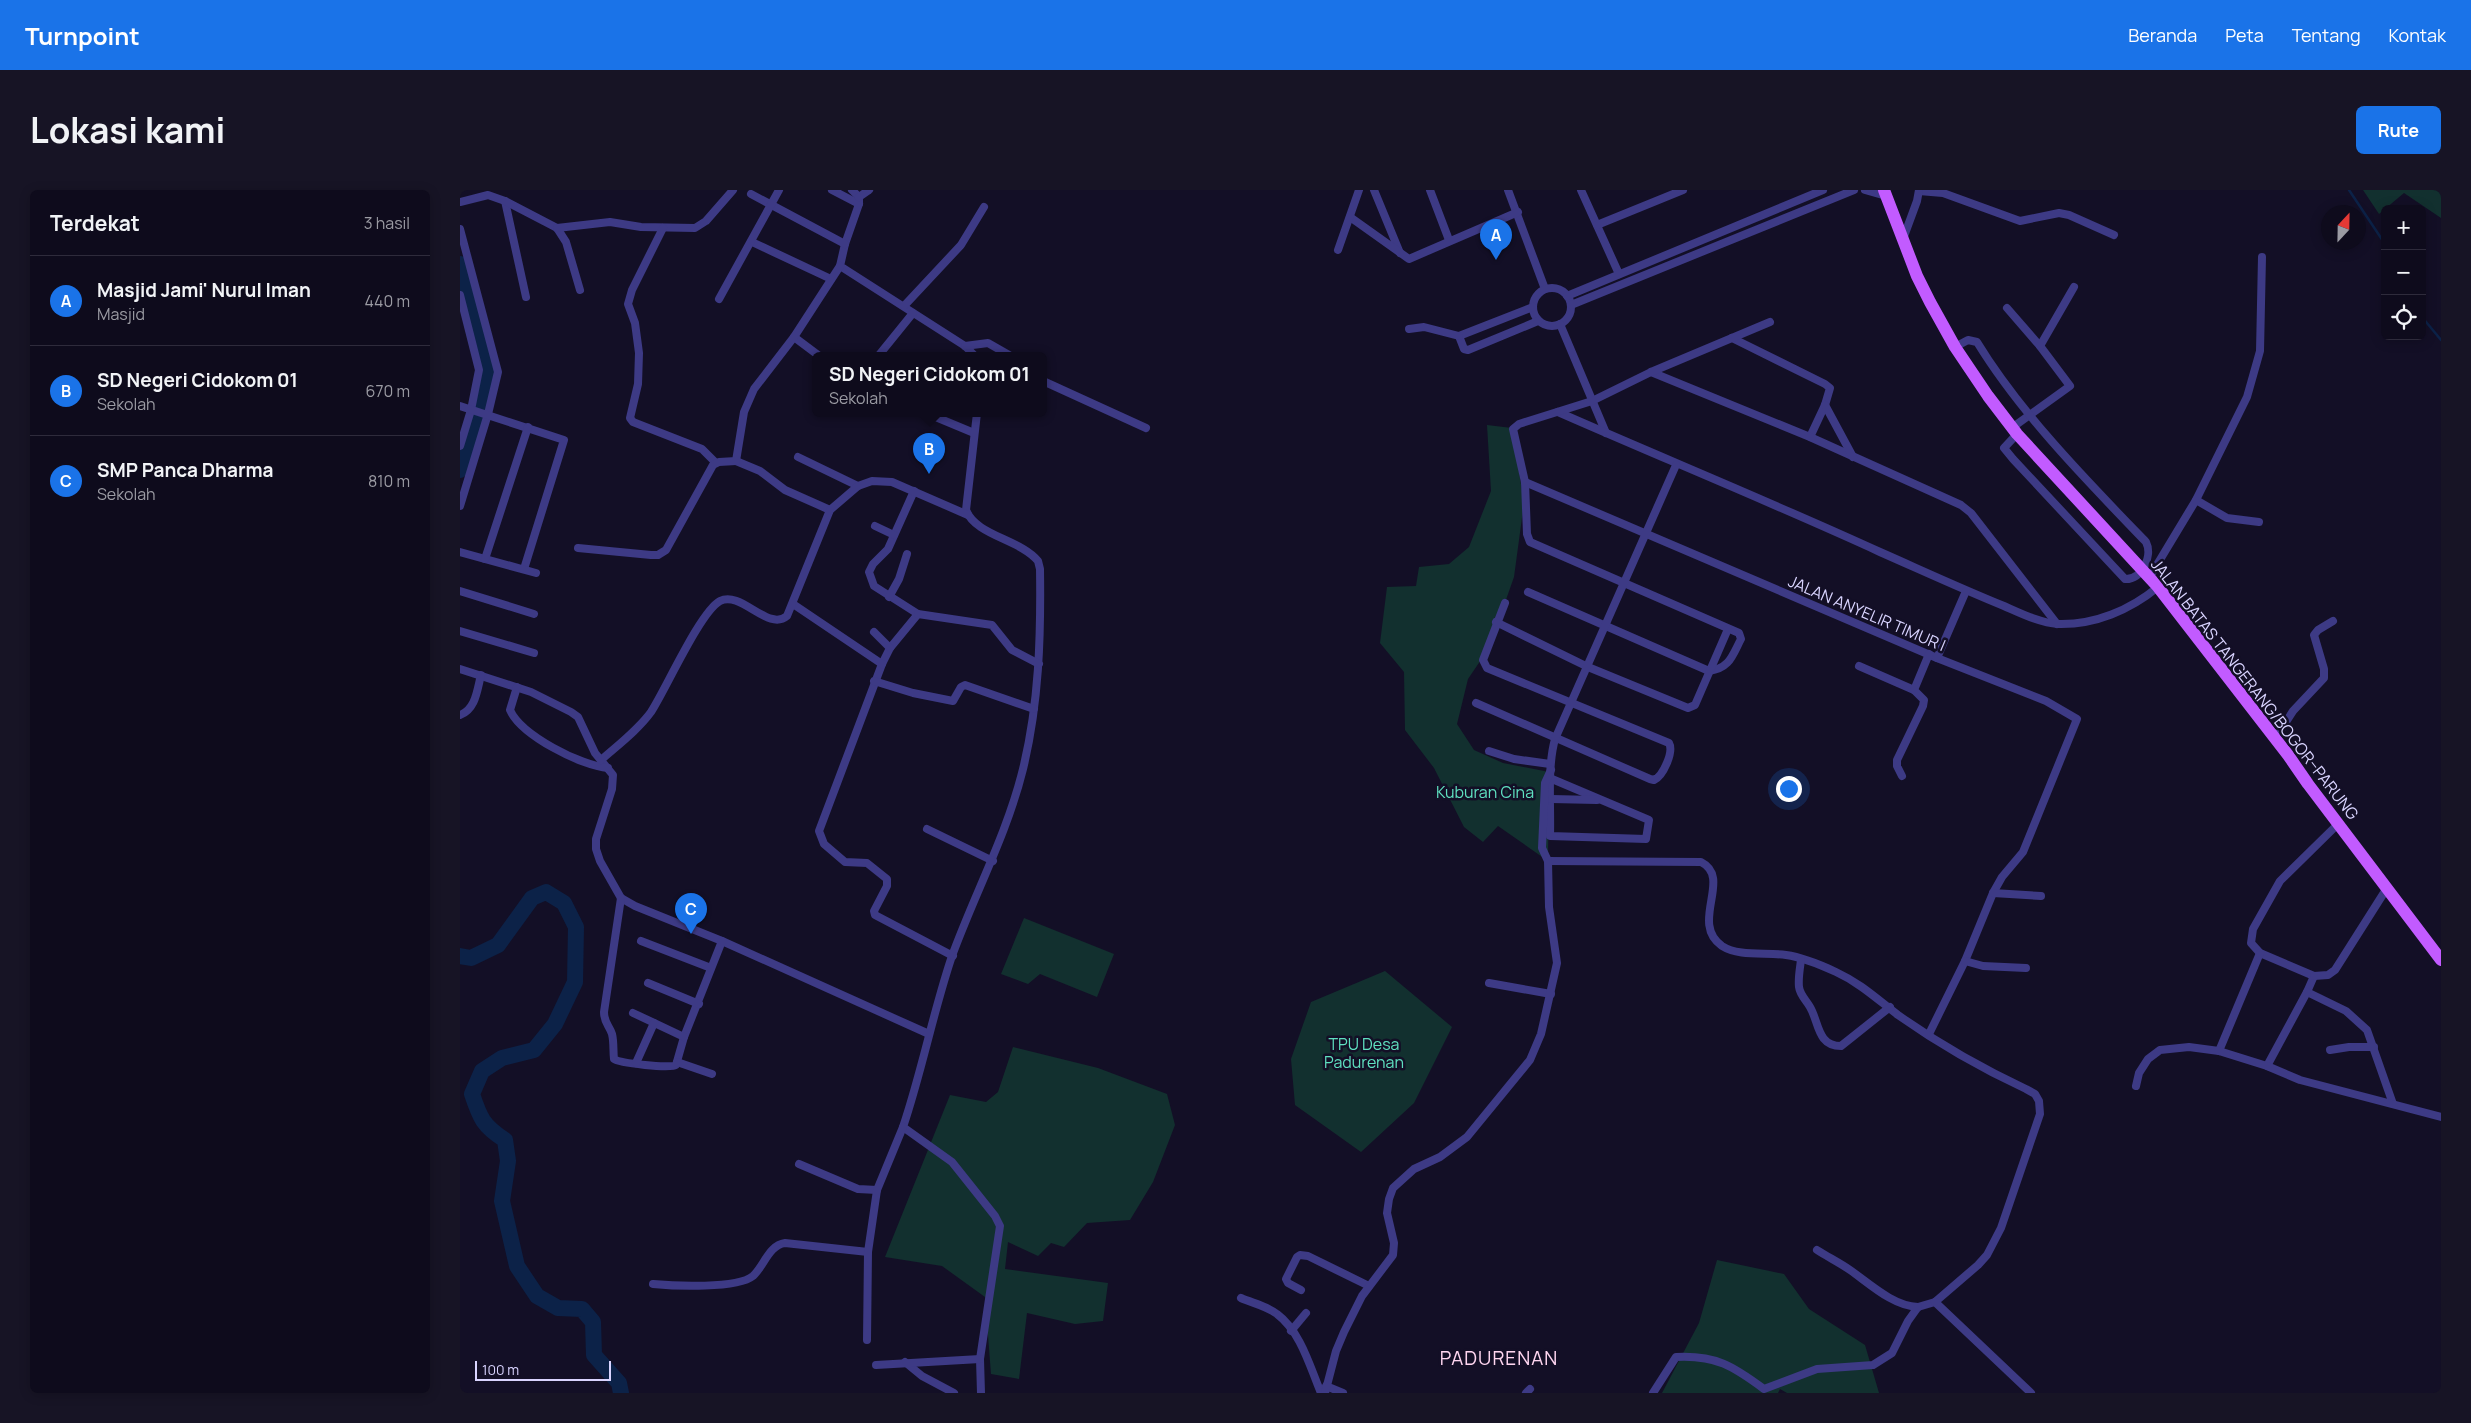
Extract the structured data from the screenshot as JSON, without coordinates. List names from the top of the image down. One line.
{"streets":{"main road":["JALAN BATAS TANGERANG/BOGOR–PARUNG"],"street":["JALAN ANYELIR TIMUR I"]},"districts":["PADURENAN"],"parks":["Kuburan Cina","TPU Desa Padurenan"],"scale_bar":"100 m","north":"top","page":{"header":"Turnpoint","nav":["Beranda","Peta","Tentang","Kontak"],"title":"Lokasi kami","buttons":"Rute","heading":["Terdekat","3 hasil"],"map_buttons":["+","−"],"pins":["A","B","C"],"list":[{"mark":"A","name":"Masjid Jami' Nurul Iman","note":"Masjid","value":"440 m"},{"mark":"B","name":"SD Negeri Cidokom 01","note":"Sekolah","value":"670 m"},{"mark":"C","name":"SMP Panca Dharma","note":"Sekolah","value":"810 m"}],"popup":["SD Negeri Cidokom 01","Sekolah"],"scale":"100 m"}}
